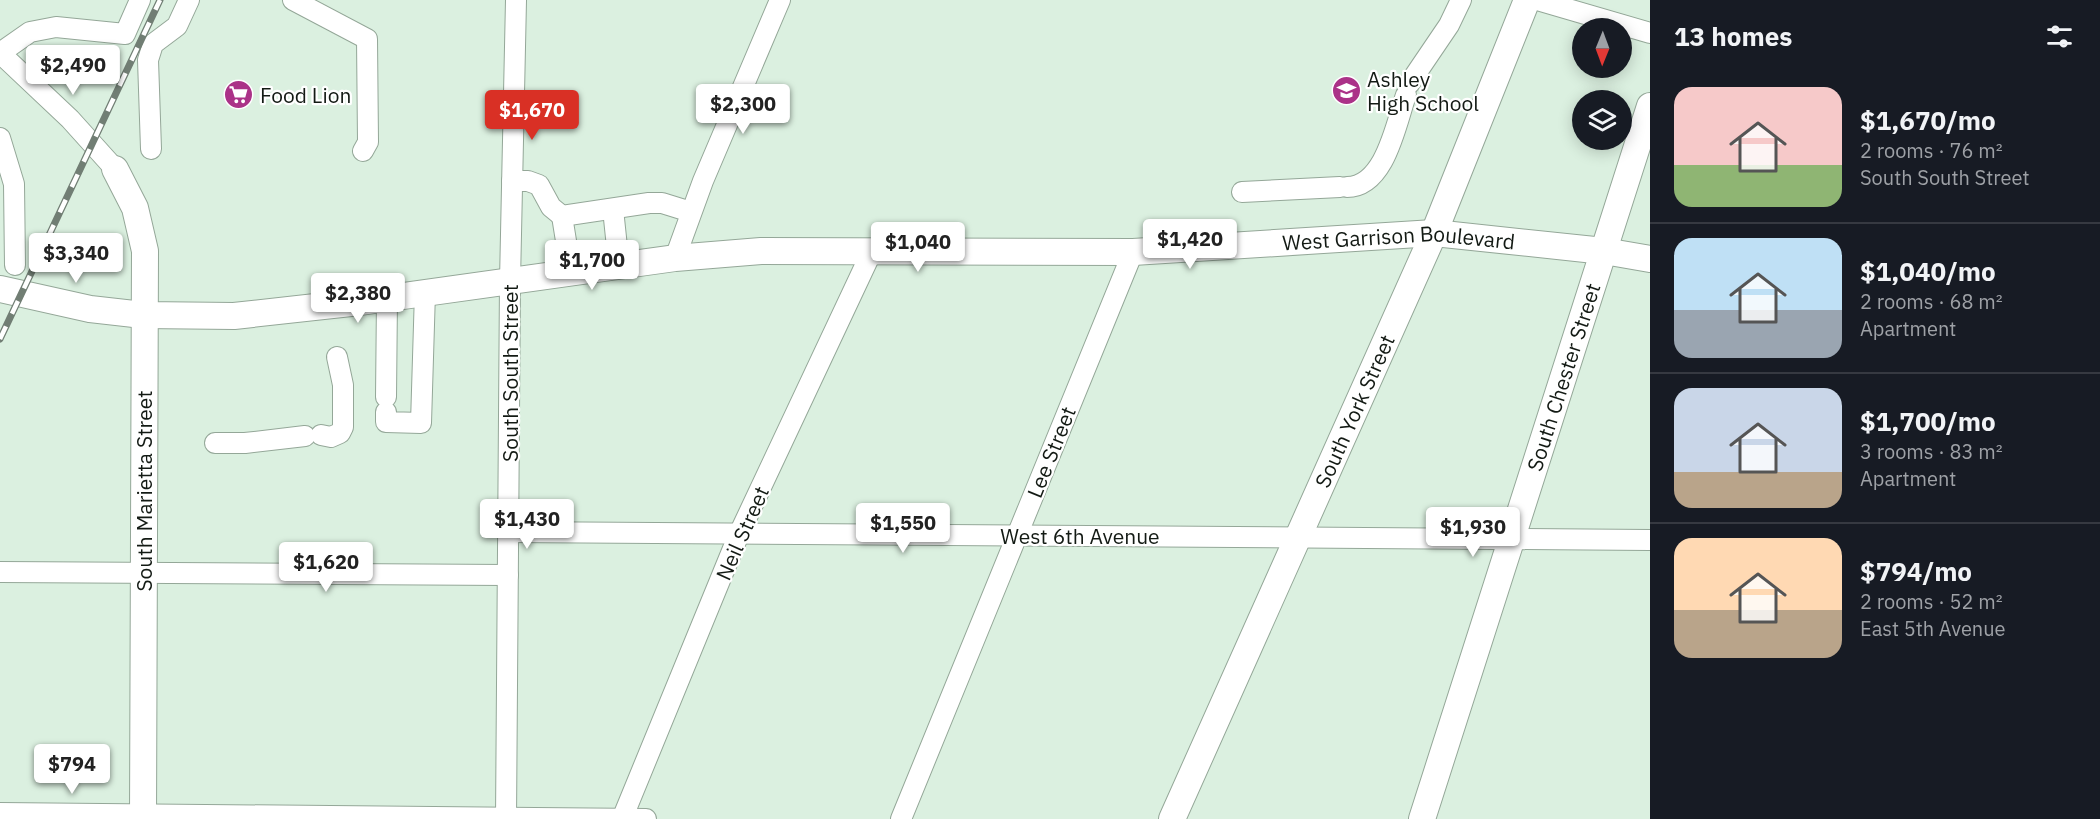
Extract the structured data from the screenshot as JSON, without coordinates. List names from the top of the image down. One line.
{"streets":{"main road":["West Garrison Boulevard","South Chester Street","South York Street","South Marietta Street"],"street":["South South Street","Lee Street","Neil Street","West 6th Avenue"]},"crossings":[["West Garrison Boulevard","South South Street"],["West Garrison Boulevard","South Chester Street"],["West Garrison Boulevard","South York Street"],["West Garrison Boulevard","Lee Street"],["West Garrison Boulevard","South Marietta Street"],["West Garrison Boulevard","Neil Street"],["South South Street","West 6th Avenue"],["South Chester Street","West 6th Avenue"],["South York Street","West 6th Avenue"],["Lee Street","West 6th Avenue"],["Neil Street","West 6th Avenue"]],"places":{"school or university":["Ashley High School"],"supermarket":["Food Lion"]},"north":"bottom","page":{"heading":"13 homes","price":["$2,490","$2,300","$1,670","$1,420","$1,040","$3,340","$1,700","$2,380","$1,430","$1,550","$1,930","$1,620","$794"],"list":[{"name":"$1,670/mo","note":"2 rooms · 76 m² · South South Street"},{"name":"$1,040/mo","note":"2 rooms · 68 m² · Apartment"},{"name":"$1,700/mo","note":"3 rooms · 83 m² · Apartment"},{"name":"$794/mo","note":"2 rooms · 52 m² · East 5th Avenue"}]}}
